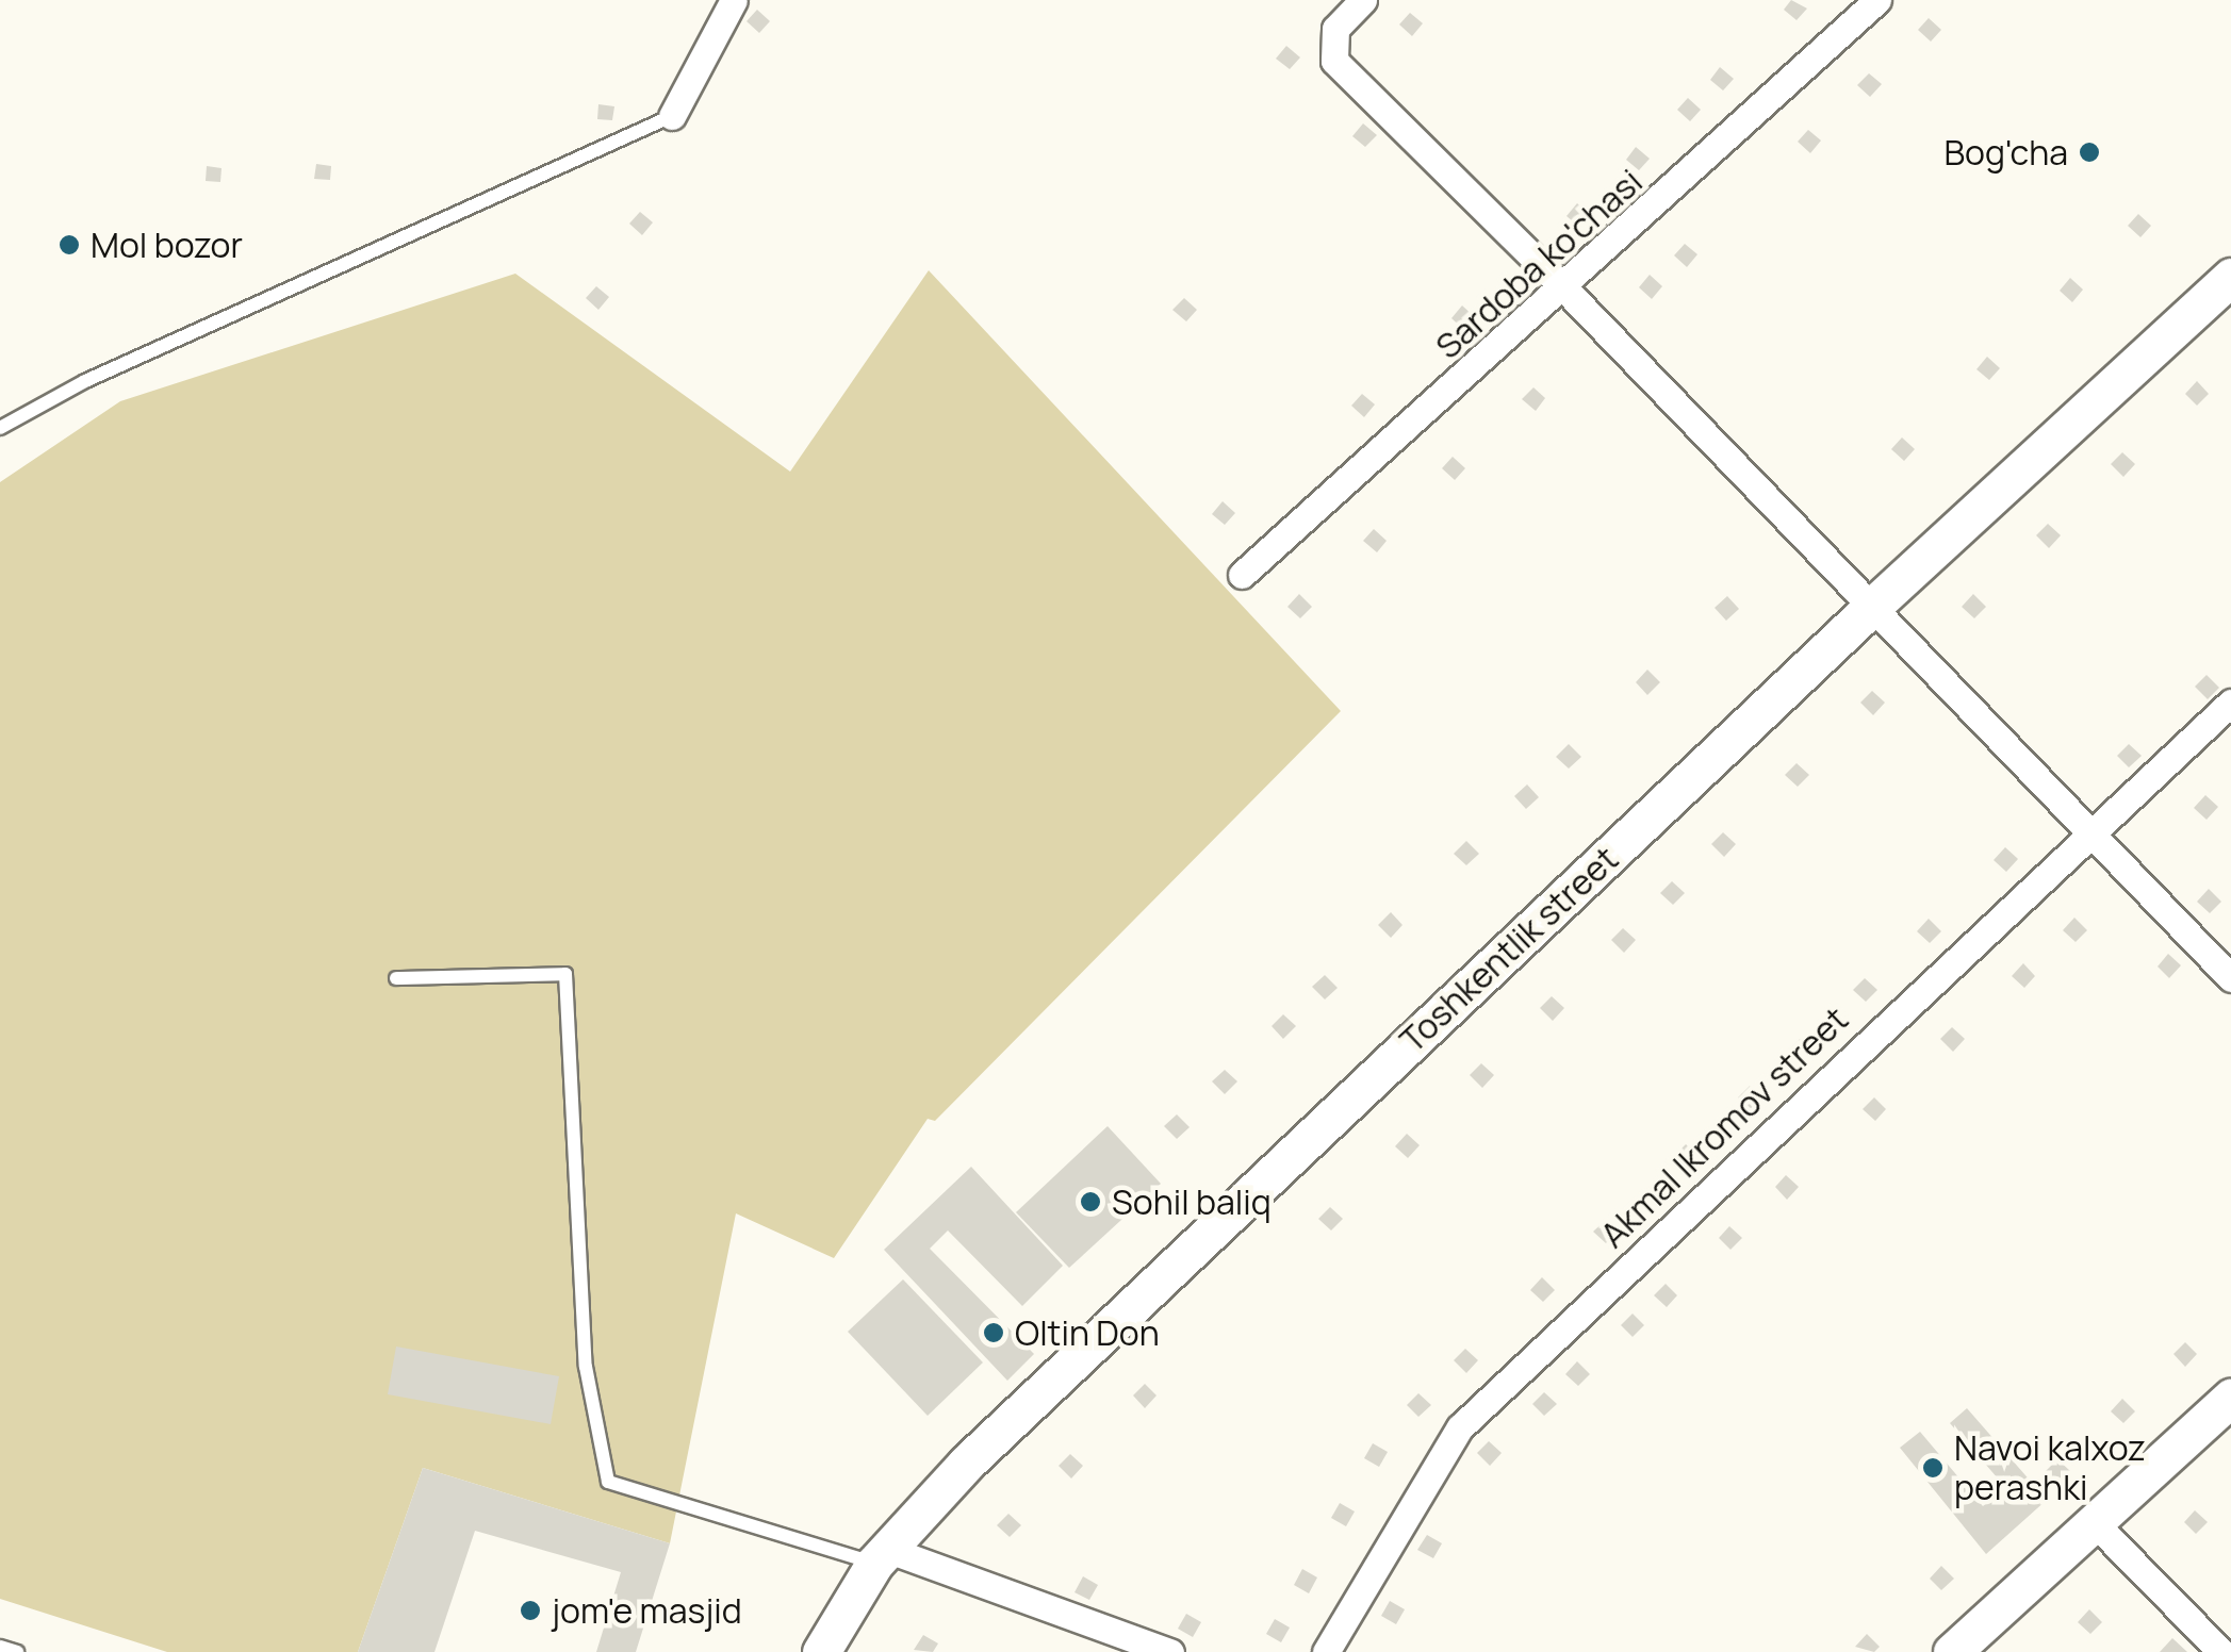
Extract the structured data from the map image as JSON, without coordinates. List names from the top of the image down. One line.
{"streets":{"main road":["Toshkentlik street"],"street":["Sardoba ko'chasi","Akmal Ikromov street"]},"places":["Bog'cha","Mol bozor","Sohil baliq","Oltin Don","Navoi kalxoz perashki","jom'e masjid"]}
